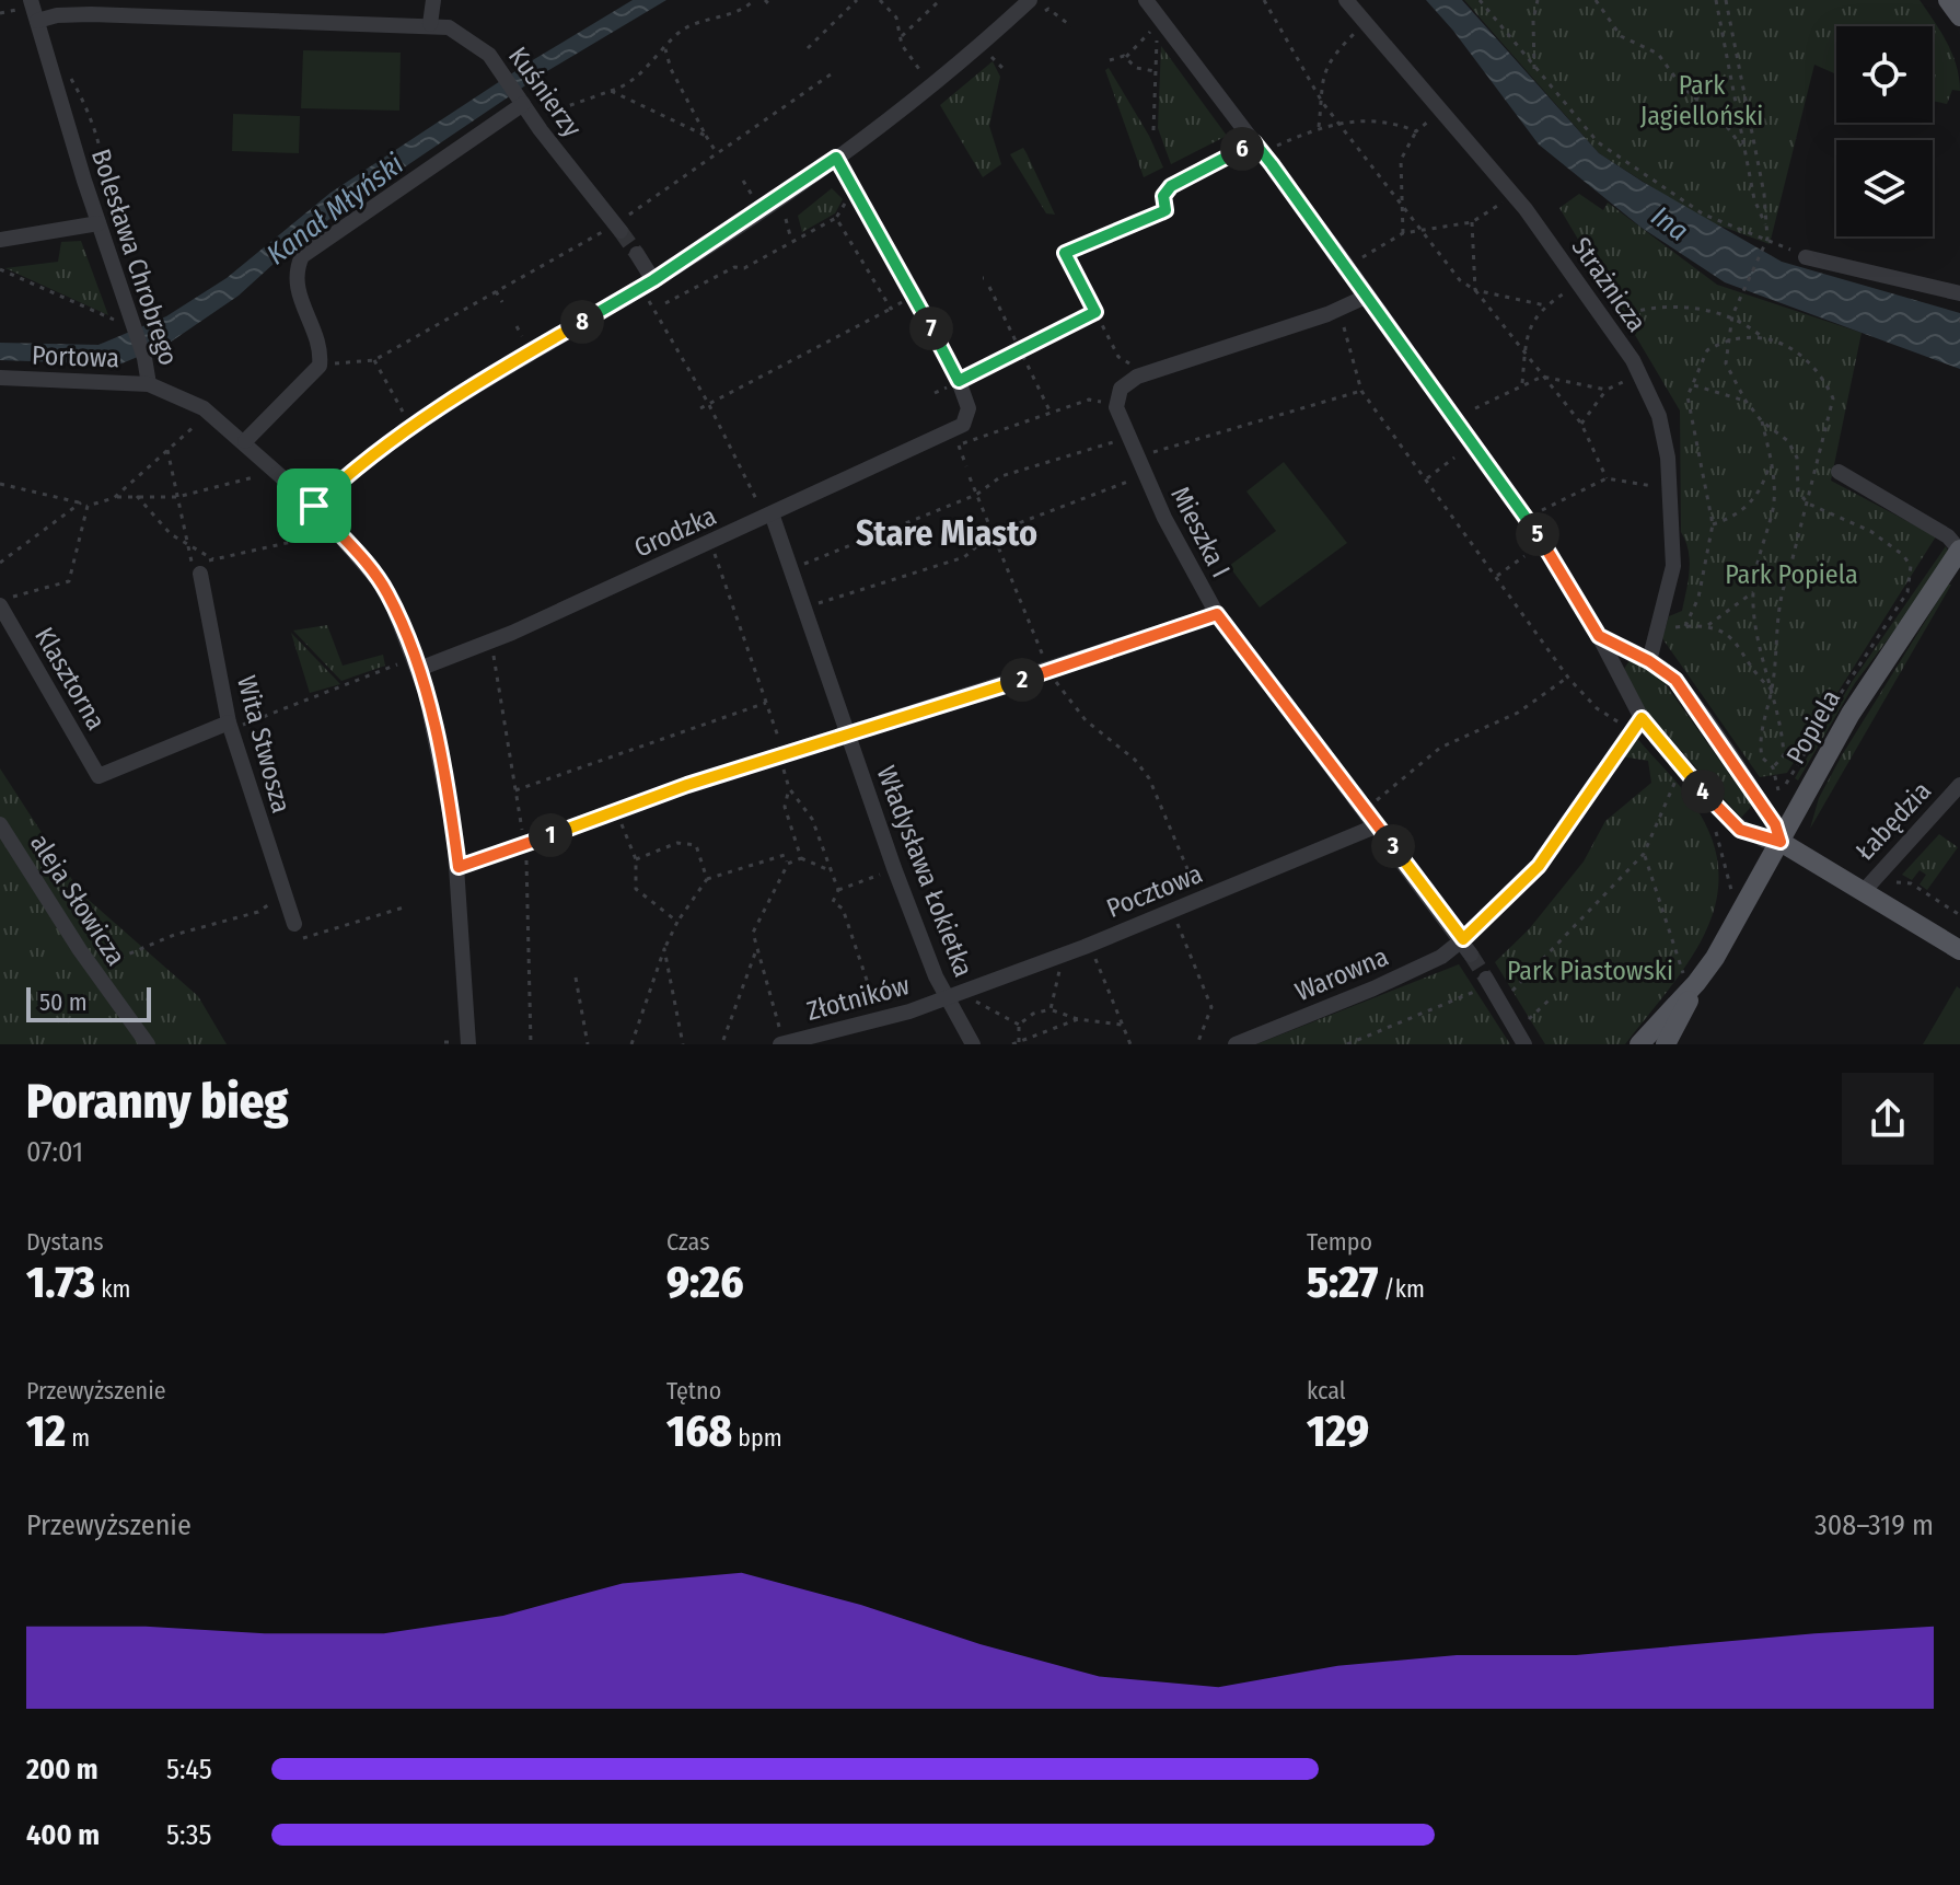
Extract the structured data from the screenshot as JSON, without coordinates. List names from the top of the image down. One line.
{"streets":{"main road":["Popiela"],"street":["Kuśnierzy","Bolesława Chrobrego","Strażnicza","Portowa","Grodzka","Mieszka I","Klasztorna","Wita Stwosza","Łabędzia","Władysława Łokietka","Pocztowa","aleja Słowicza","Warowna","Złotników"]},"crossings":[["Kuśnierzy","Bolesława Chrobrego"],["Bolesława Chrobrego","Portowa"],["Bolesława Chrobrego","Grodzka"],["Grodzka","Władysława Łokietka"],["Mieszka I","Pocztowa"],["Mieszka I","Warowna"],["Klasztorna","Wita Stwosza"],["Władysława Łokietka","Pocztowa"],["Władysława Łokietka","Złotników"],["Pocztowa","Złotników"]],"districts":["Stare Miasto"],"water":["Kanał Młyński","Ina"],"parks":["Park Jagielloński","Park Popiela","Park Piastowski"],"scale_bar":"50 m","page":{"pins":["6","8","7","5","2","4","1","3"],"scale":"50 m","heading":["Poranny bieg","07:01"],"stats":[["Dystans","1.73 km"],["Czas","9:26"],["Tempo","5:27 /km"],["Przewyższenie","12 m"],["Tętno","168 bpm"],["kcal","129"]],"chart":["Przewyższenie","308–319 m"],"list":[{"name":"200 m","note":"5:45"},{"name":"400 m","note":"5:35"}]}}
